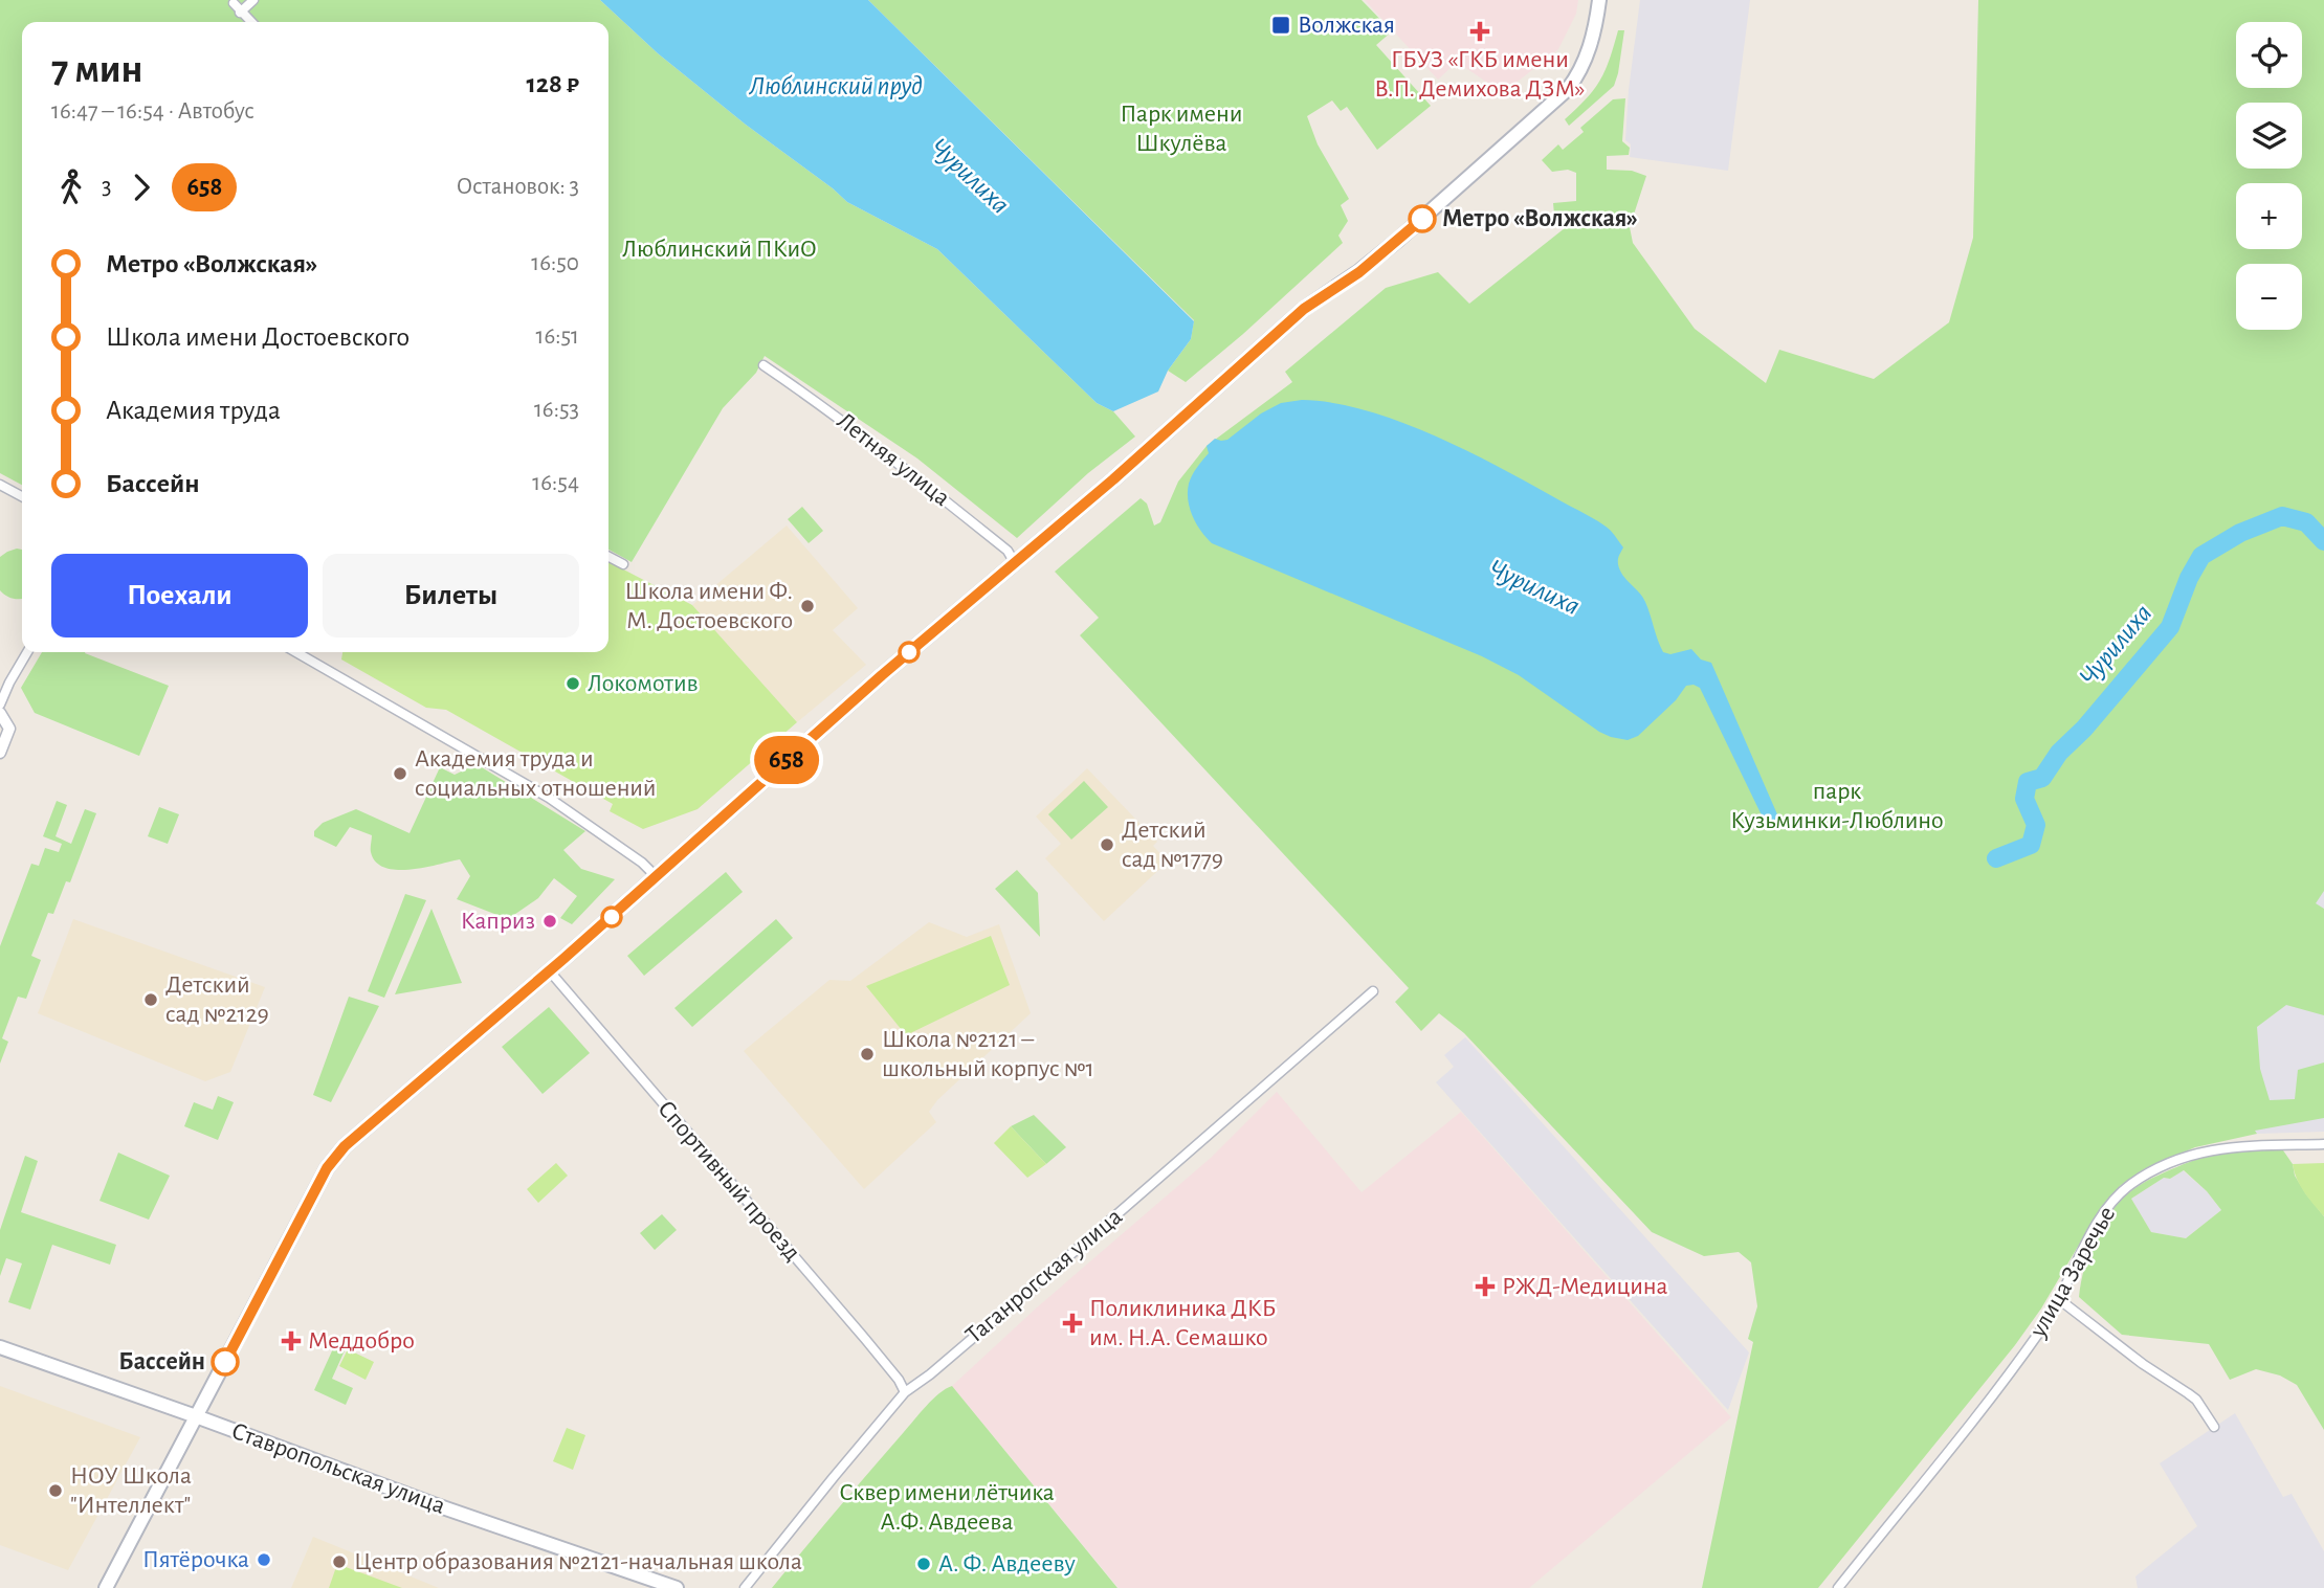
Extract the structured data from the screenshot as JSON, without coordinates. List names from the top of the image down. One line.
{"streets":{"main road":["Ставропольская улица"],"street":["Летняя улица","Спортивный проезд","улица Заречье","Таганрогская улица"]},"crossings":[["Спортивный проезд","Таганрогская улица"]],"water":["Люблинский пруд","Чурилиха"],"parks":["Парк имени Шкулёва","Люблинский ПКиО","парк Кузьминки-Люблино","Сквер имени лётчика А.Ф. Авдеева"],"places":{"transit":["Волжская"],"health":["ГБУЗ «ГКБ имени В.П. Демихова ДЗМ»","РЖД-Медицина","Поликлиника ДКБ им. Н.А. Семашко","Меддобро"],"other":["Метро «Волжская»","Школа имени Ф. М. Достоевского","Локомотив","Академия труда и социальных отношений","Детский сад №1779","Каприз","Детский сад №2129","Школа №2121 – школьный корпус №1","Бассейн","НОУ Школа \"Интеллект\"","Пятёрочка","Центр образования №2121-начальная школа","А. Ф. Авдееву"]},"lines":["bus line 658"],"page":{"on_map":"658","map_buttons":["+","−"],"heading":["7 мин","16:47 – 16:54 · Автобус","128 ₽"],"legs":["3","658","Остановок: 3"],"list":[{"name":"Метро «Волжская»","value":"16:50"},{"name":"Школа имени Достоевского","value":"16:51"},{"name":"Академия труда","value":"16:53"},{"name":"Бассейн","value":"16:54"}],"buttons":["Поехали","Билеты"]}}
